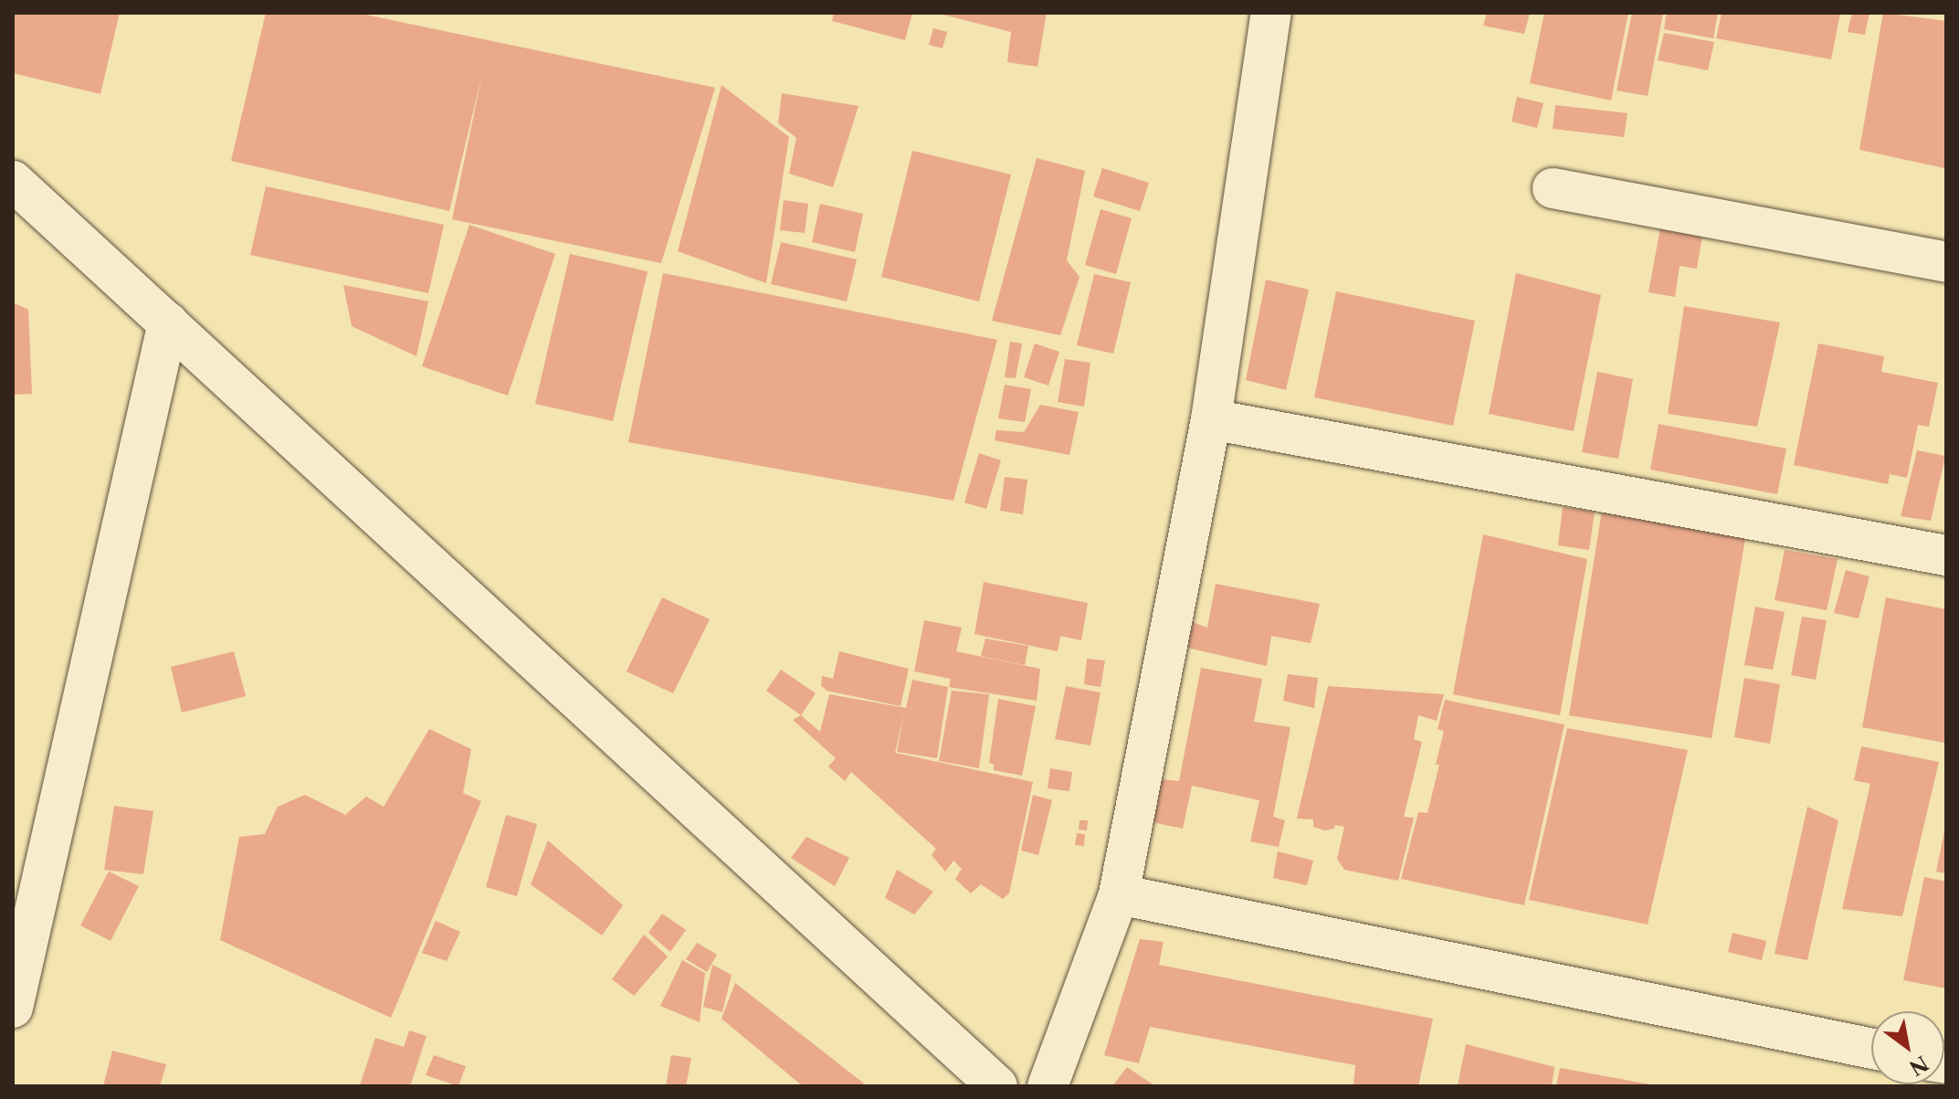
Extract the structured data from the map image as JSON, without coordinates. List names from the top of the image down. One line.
{"north":"bottom right"}
